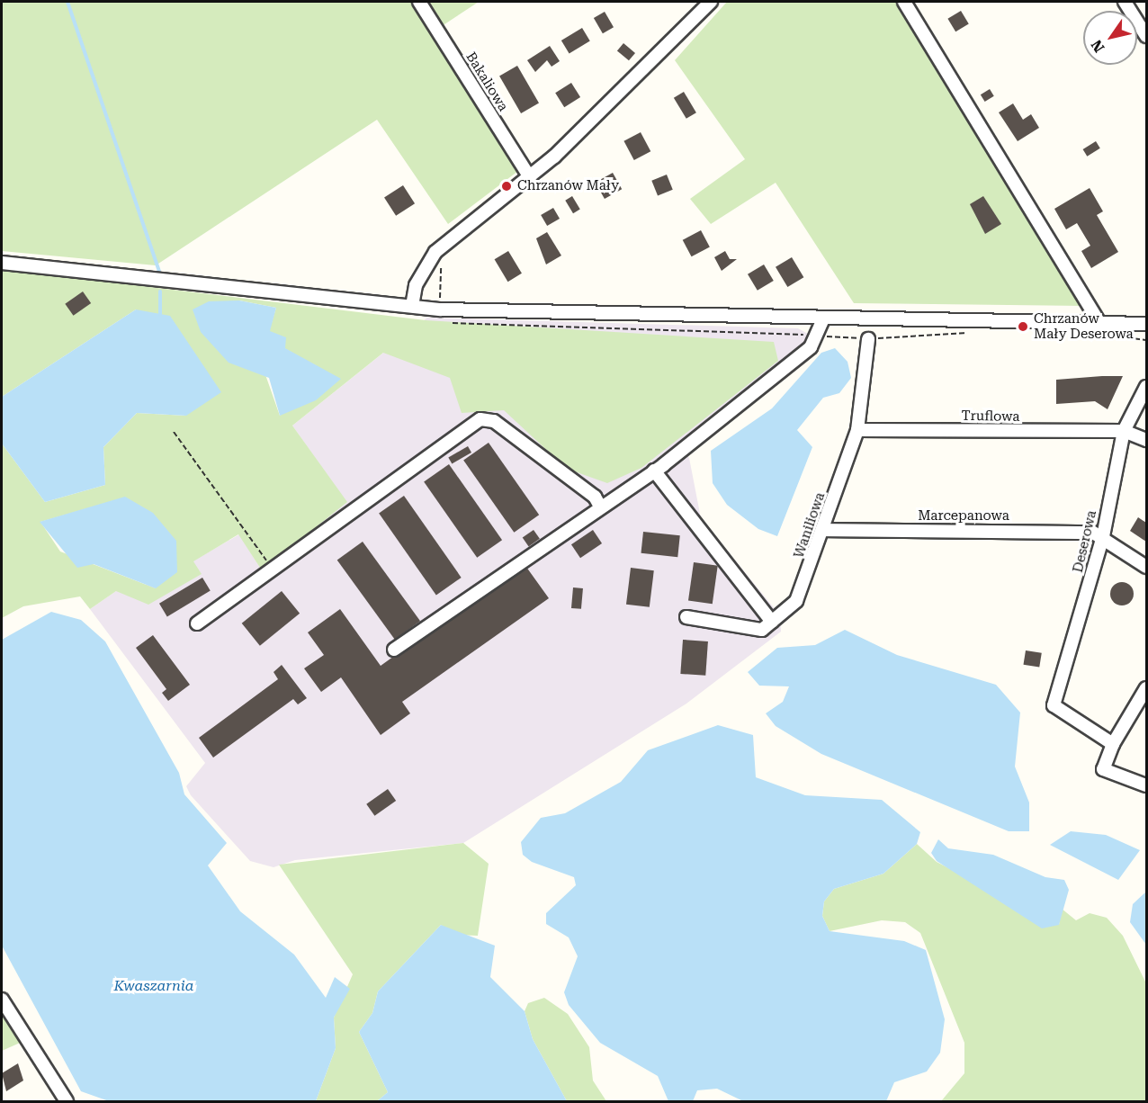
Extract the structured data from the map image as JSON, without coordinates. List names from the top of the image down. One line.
{"streets":{"street":["Bakaliowa","Truflowa","Marcepanowa","Waniliowa","Deserowa"]},"crossings":[["Truflowa","Waniliowa"],["Truflowa","Deserowa"],["Marcepanowa","Waniliowa"],["Marcepanowa","Deserowa"]],"water":["Kwaszarnia"],"places":["Chrzanów Mały","Chrzanów Mały Deserowa"],"north":"bottom left"}
